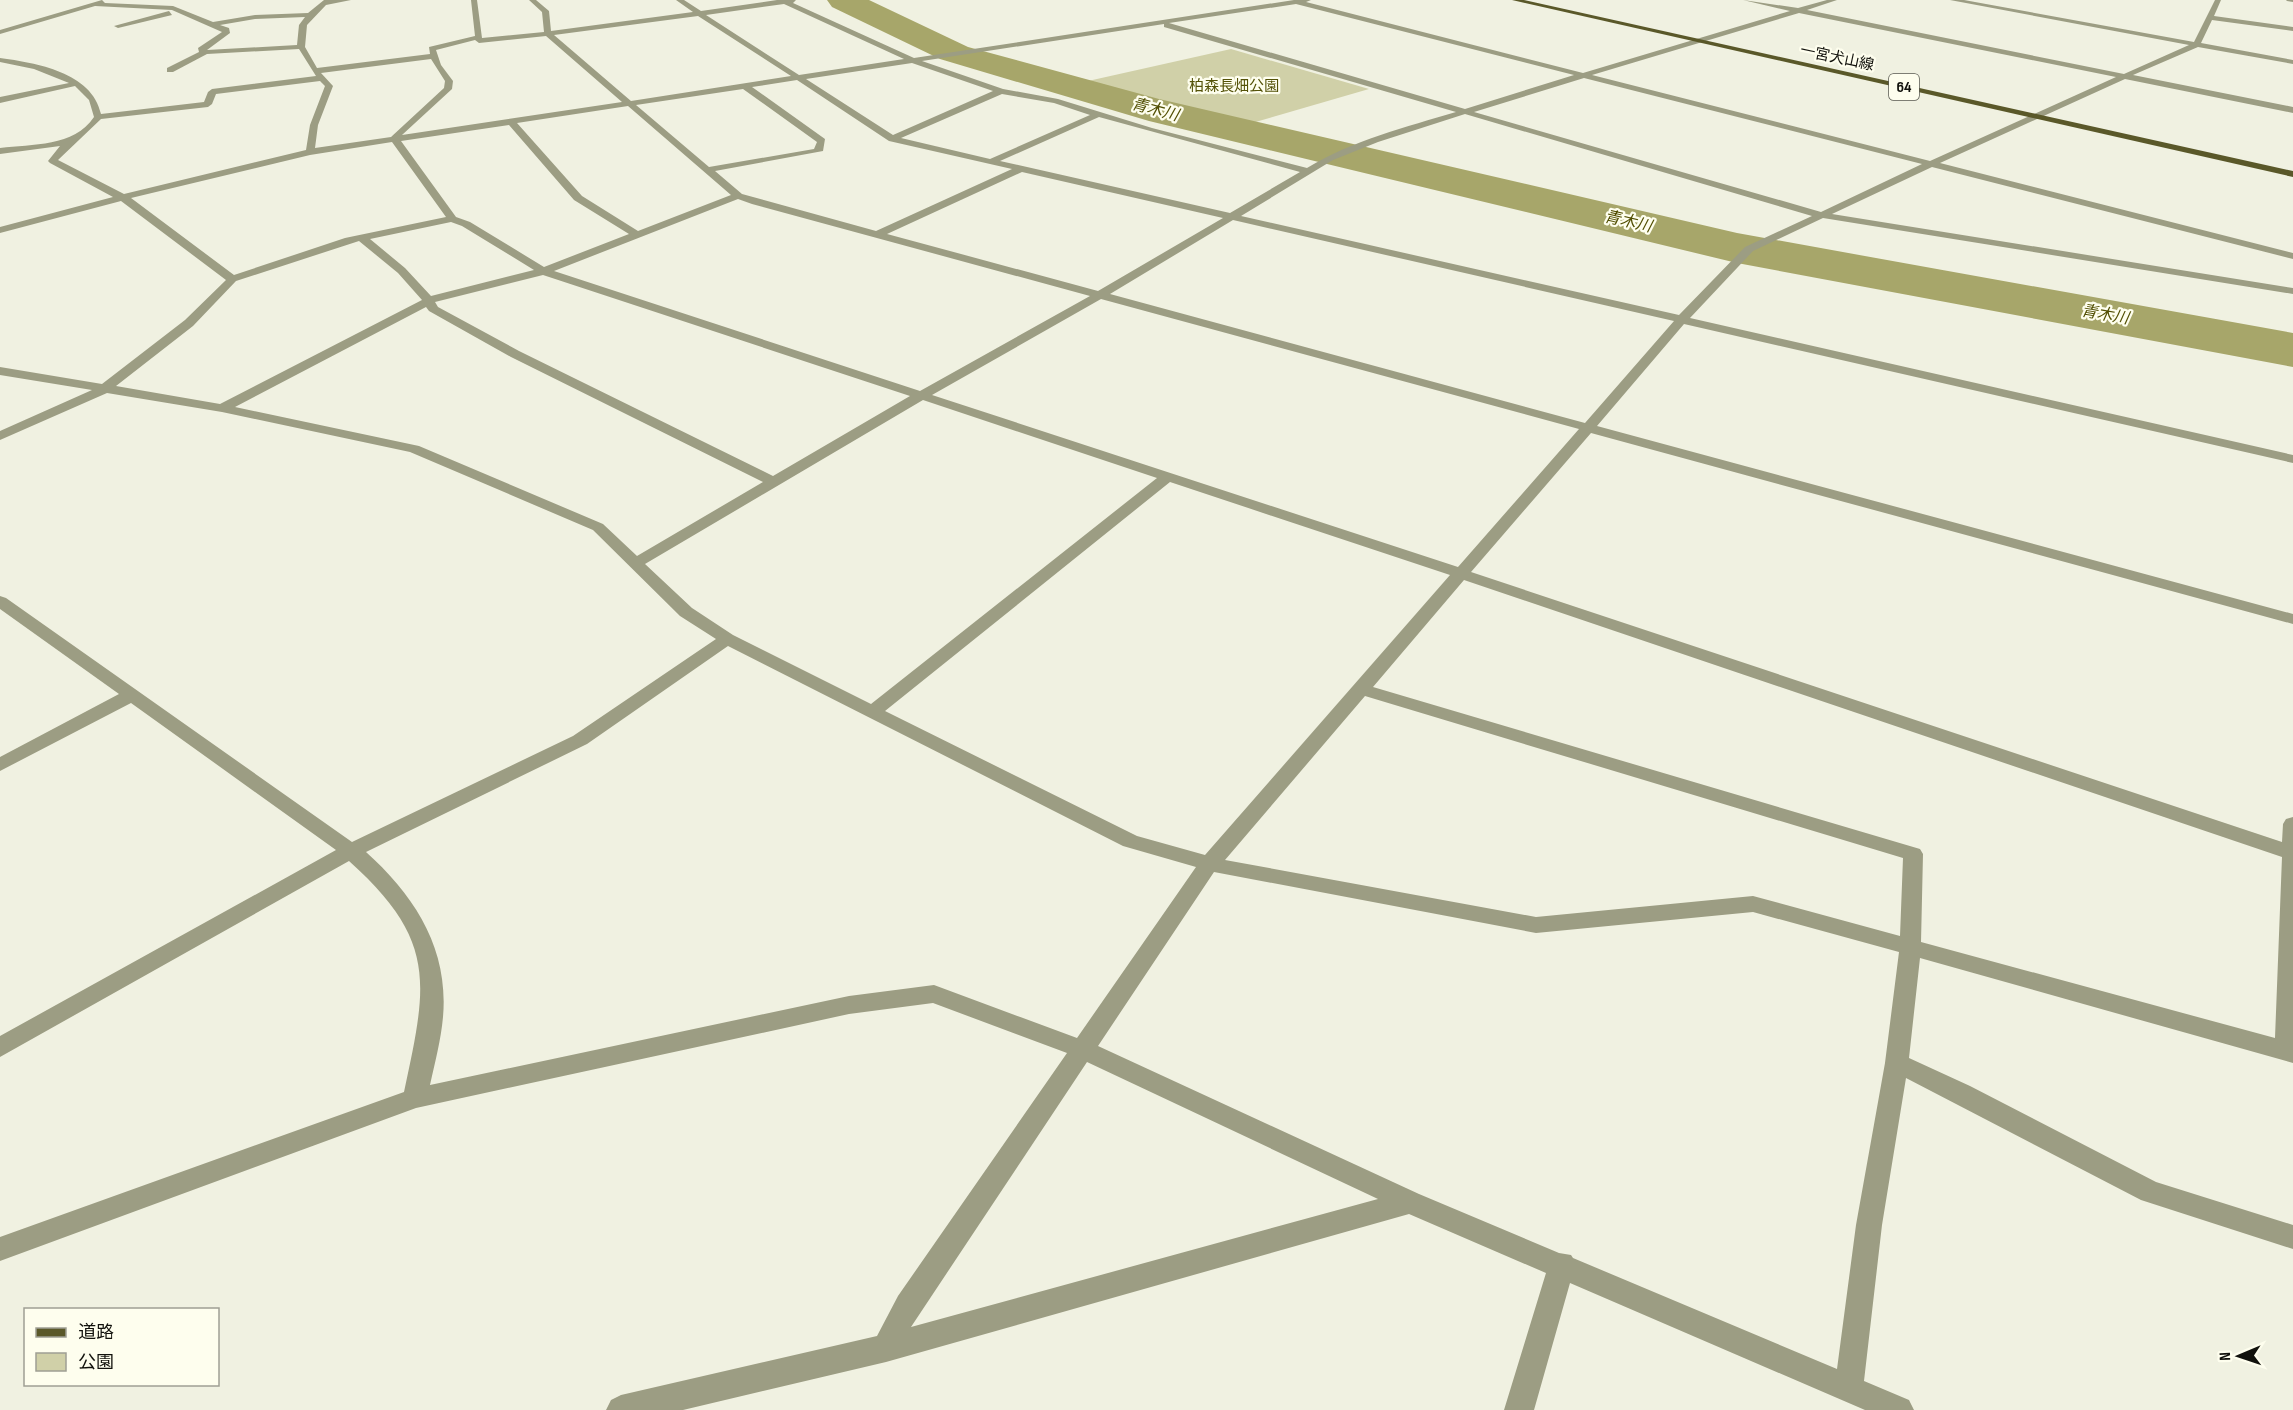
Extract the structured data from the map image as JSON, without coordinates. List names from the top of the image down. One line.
{"streets":{"main road":["一宮犬山線","64"]},"water":["青木川"],"parks":["柏森長畑公園"],"legend":["道路","公園"],"north":"left"}
